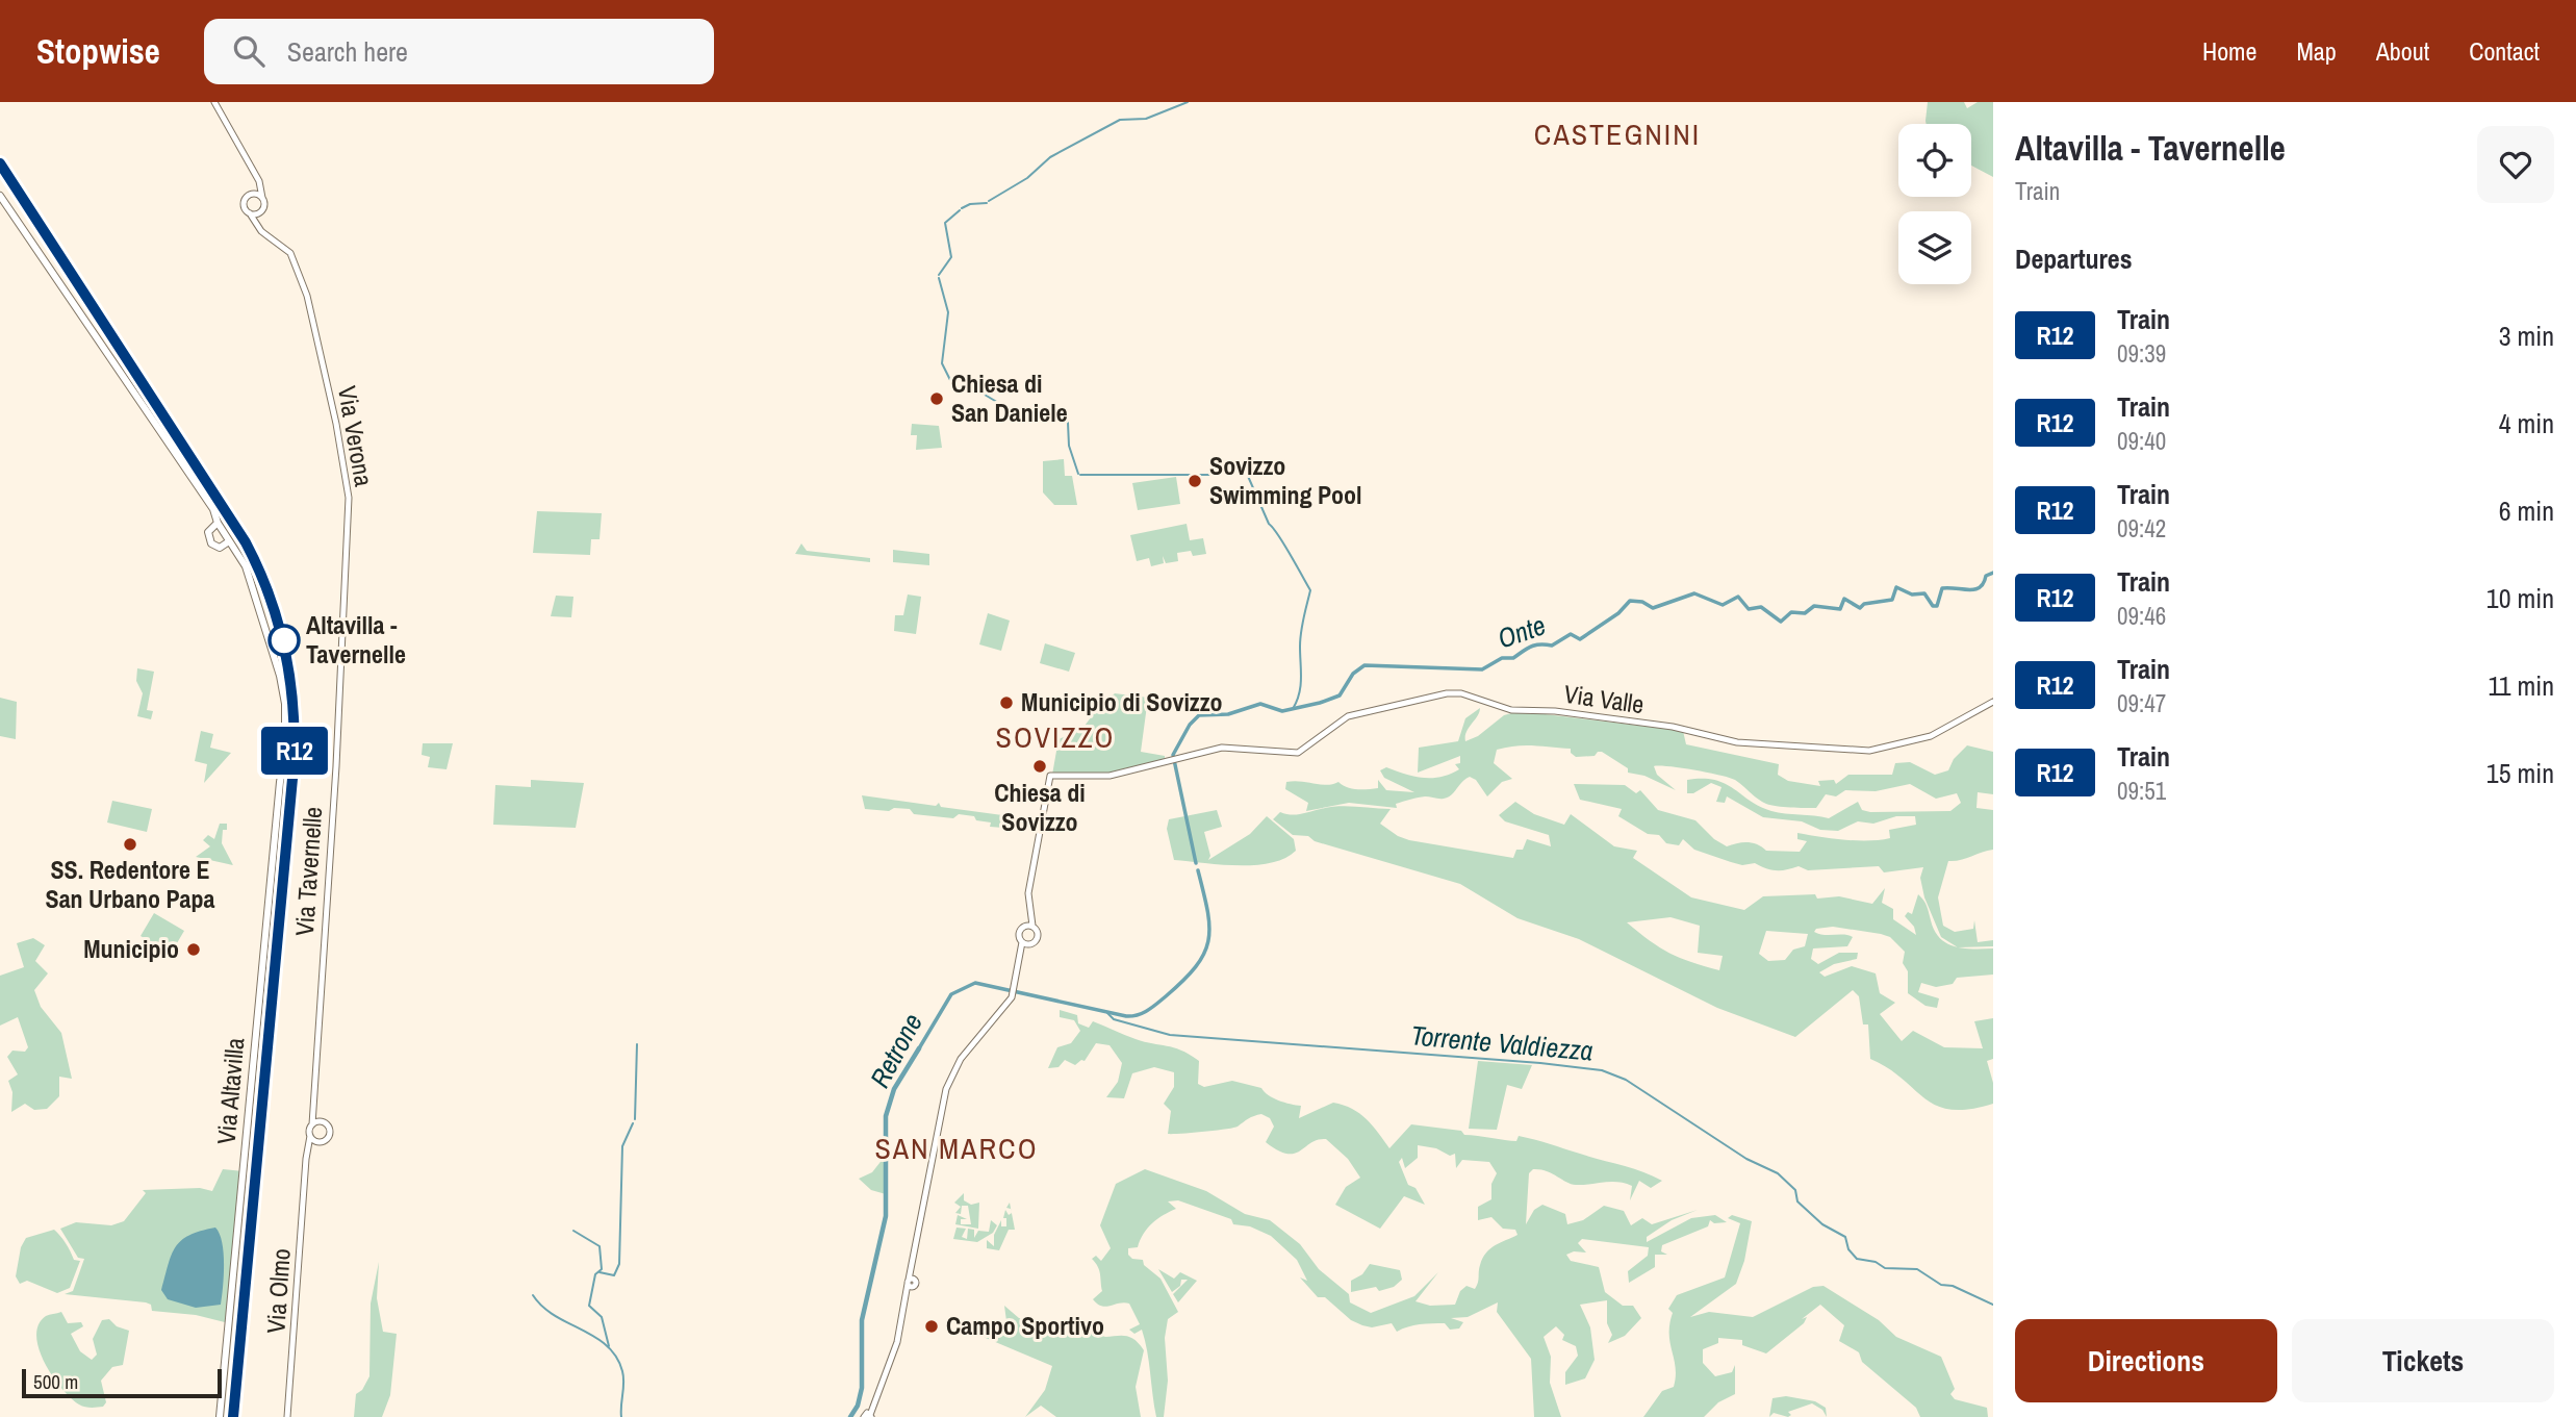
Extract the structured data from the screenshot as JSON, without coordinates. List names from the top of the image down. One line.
{"streets":{"main road":["Via Verona","Via Valle","Via Tavernelle","Via Altavilla","Via Olmo"]},"crossings":[["Via Verona","Via Tavernelle"],["Via Tavernelle","Via Olmo"]],"districts":["CASTEGNINI","SOVIZZO","SAN MARCO"],"water":["Onte","Torrente Valdiezza","Retrone"],"places":["Chiesa di San Daniele","Sovizzo Swimming Pool","Altavilla - Tavernelle","Municipio di Sovizzo","Chiesa di Sovizzo","SS. Redentore E San Urbano Papa","Municipio","Campo Sportivo"],"scale_bar":"500 m","page":{"header":"Stopwise","search":"Search here","nav":["Home","Map","About","Contact"],"on_map":"R12","heading":[["Altavilla - Tavernelle","Train"],"Departures"],"list":[{"mark":"R12","name":"Train","note":"09:39","value":"3 min"},{"mark":"R12","name":"Train","note":"09:40","value":"4 min"},{"mark":"R12","name":"Train","note":"09:42","value":"6 min"},{"mark":"R12","name":"Train","note":"09:46","value":"10 min"},{"mark":"R12","name":"Train","note":"09:47","value":"11 min"},{"mark":"R12","name":"Train","note":"09:51","value":"15 min"}],"buttons":["Directions","Tickets"],"scale":"500 m"}}
